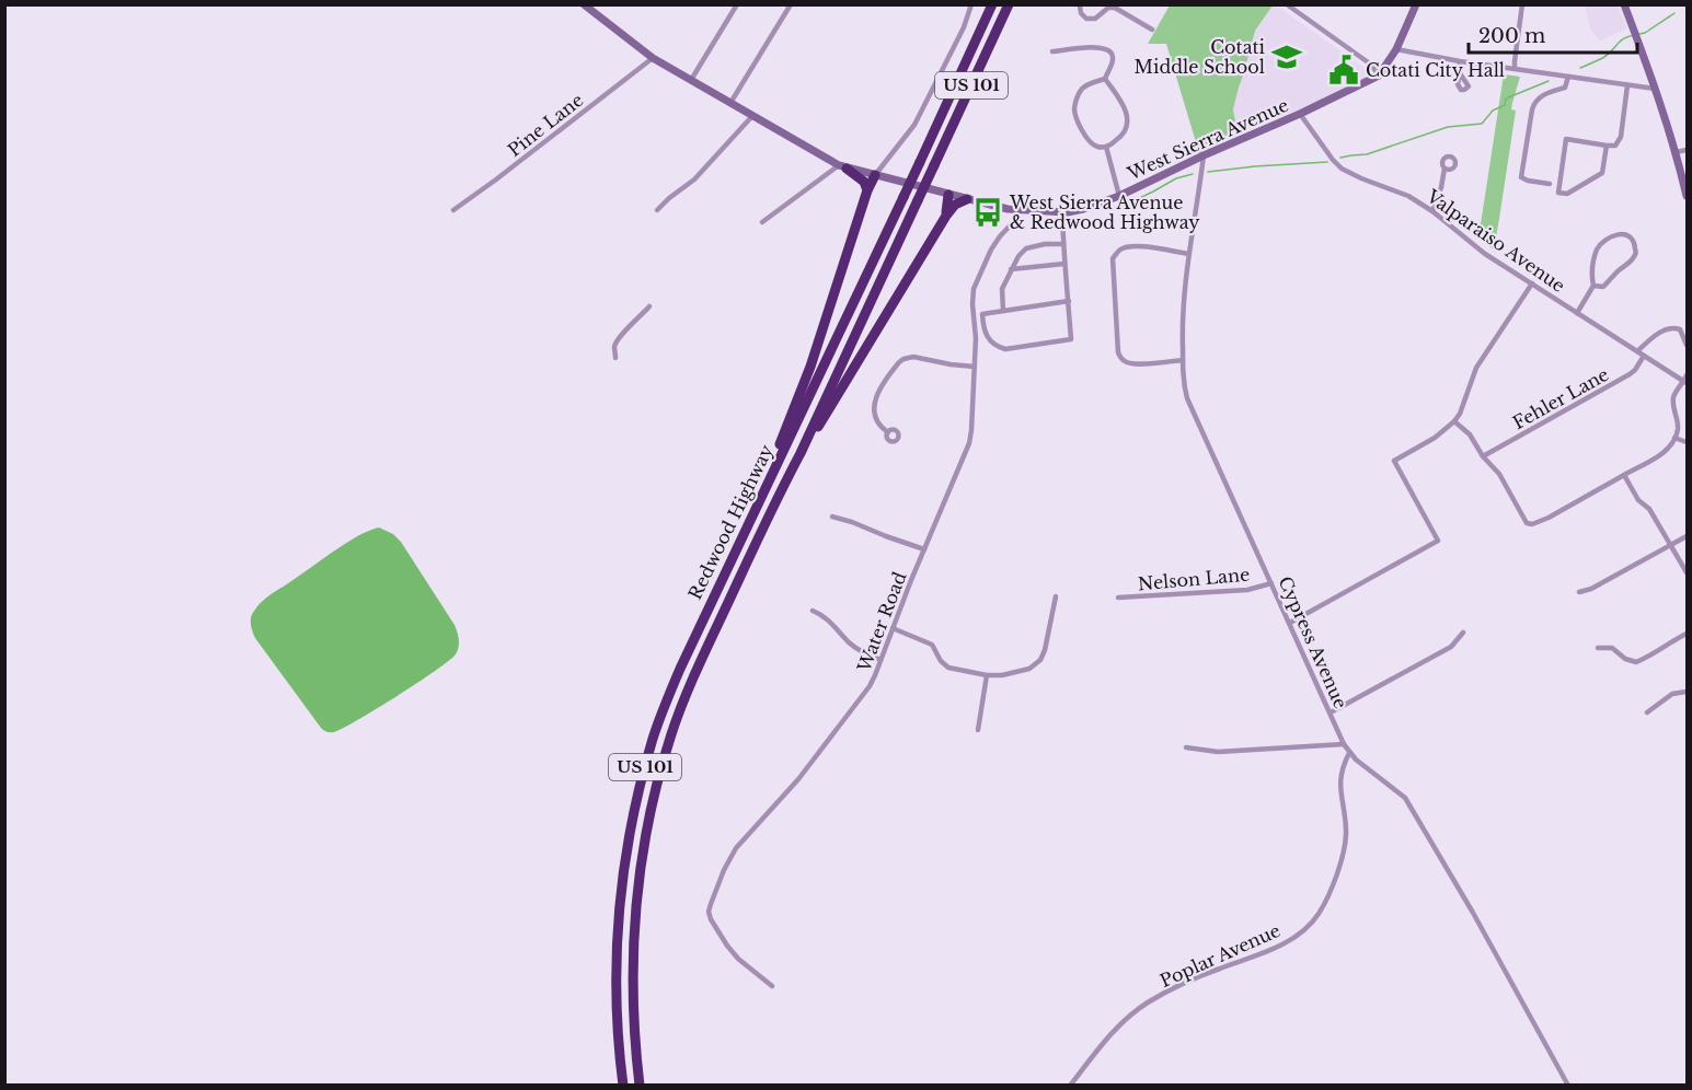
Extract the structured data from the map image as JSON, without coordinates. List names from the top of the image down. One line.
{"streets":{"highway":["US 101","Redwood Highway"],"main road":["West Sierra Avenue"],"street":["Pine Lane","Valparaiso Avenue","Fehler Lane","Nelson Lane","Water Road","Cypress Avenue","Poplar Avenue"]},"crossings":[["Pine Lane","West Sierra Avenue"],["West Sierra Avenue","Valparaiso Avenue"],["West Sierra Avenue","Water Road"],["West Sierra Avenue","Cypress Avenue"],["Valparaiso Avenue","Fehler Lane"],["Nelson Lane","Cypress Avenue"],["Cypress Avenue","Poplar Avenue"]],"places":{"school or university":["Cotati Middle School"],"public building":["Cotati City Hall"],"bus stop":["West Sierra Avenue & Redwood Highway"]},"scale_bar":"200 m"}
